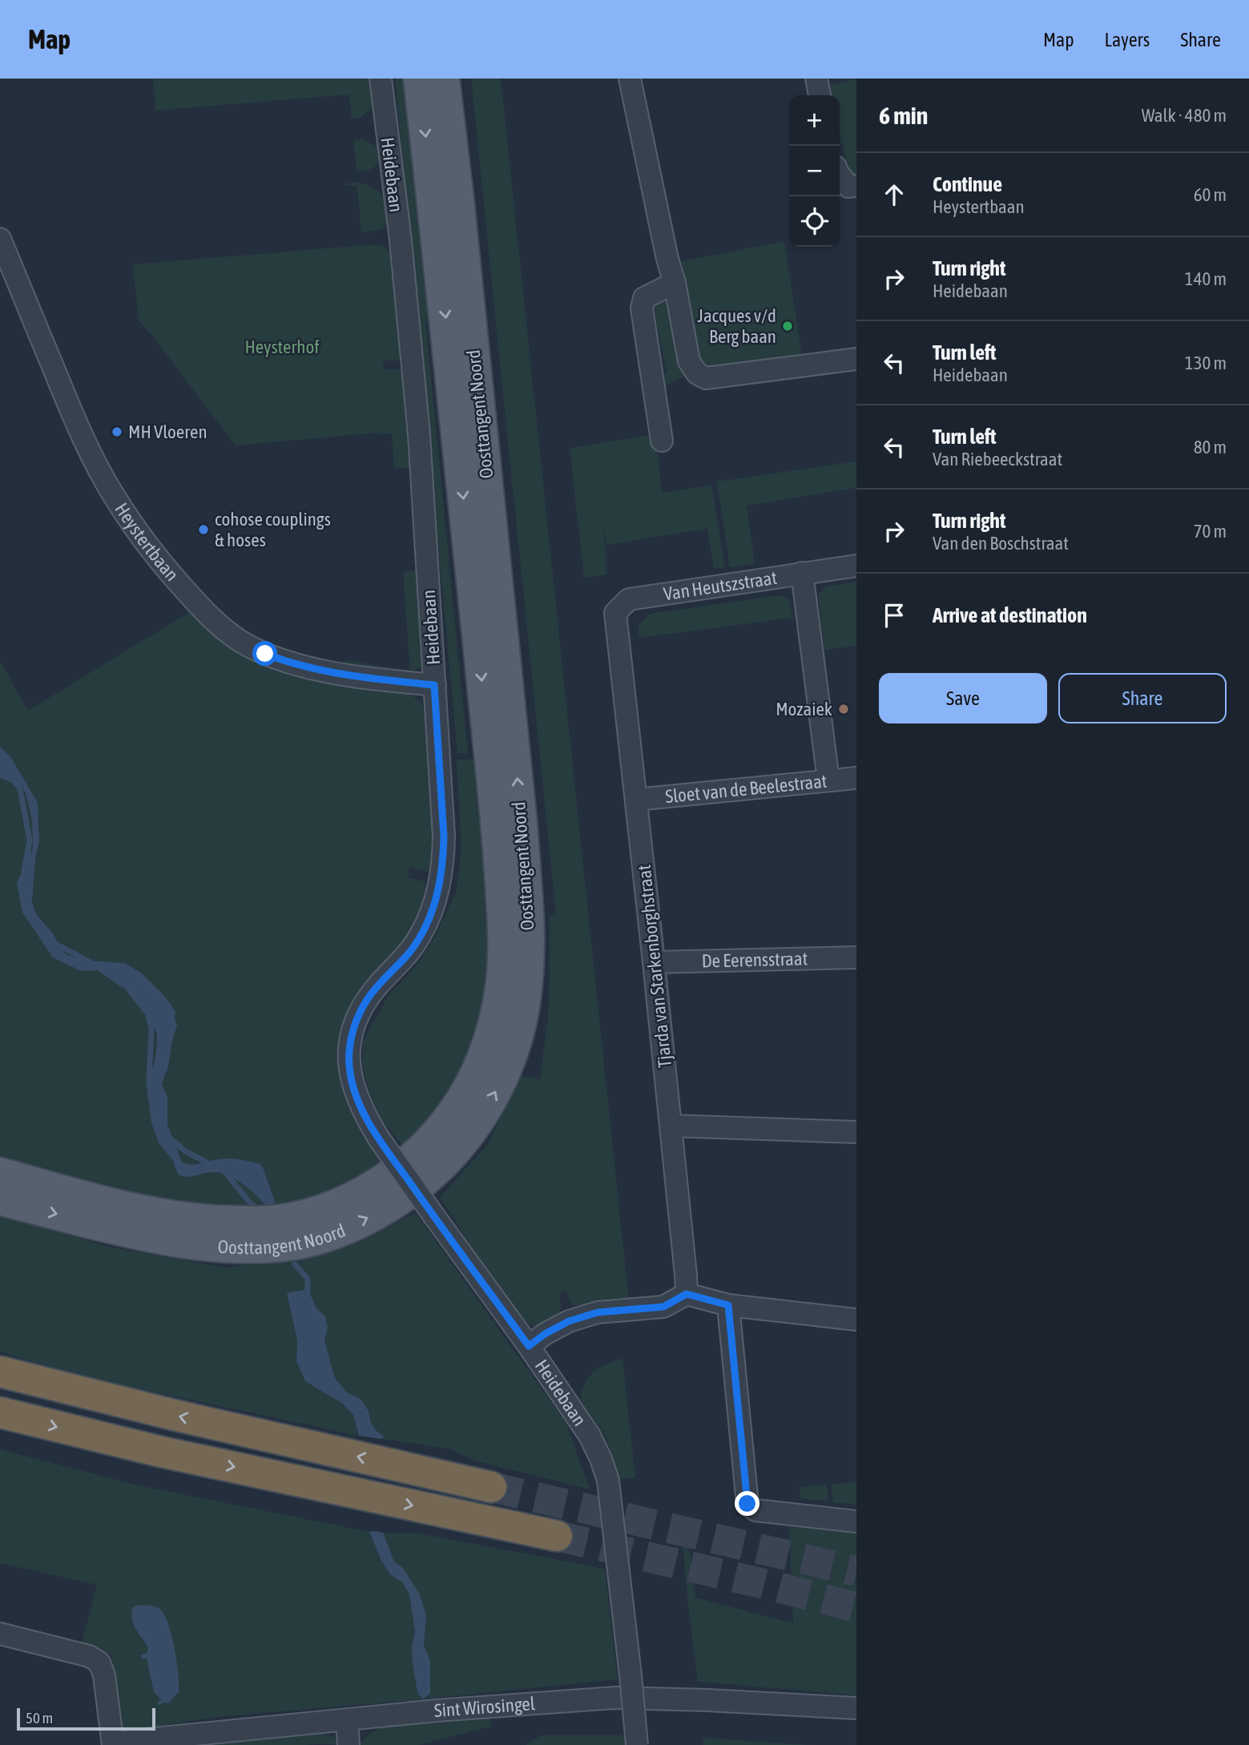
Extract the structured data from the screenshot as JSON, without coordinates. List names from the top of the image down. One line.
{"streets":{"main road":["Oosttangent Noord"],"street":["Heidebaan","Heystertbaan","Van Heutszstraat","Sloet van de Beelestraat","De Eerensstraat","Tjarda van Starkenborghstraat","Sint Wirosingel"]},"crossings":[["Heidebaan","Heystertbaan"],["Van Heutszstraat","Tjarda van Starkenborghstraat"],["Sloet van de Beelestraat","Tjarda van Starkenborghstraat"],["De Eerensstraat","Tjarda van Starkenborghstraat"]],"parks":["Heysterhof"],"places":["Jacques v/d Berg baan","MH Vloeren","cohose couplings & hoses","Mozaiek"],"scale_bar":"50 m","page":{"header":"Map","nav":["Map","Layers","Share"],"heading":["6 min","Walk · 480 m"],"map_buttons":["+","−"],"list":[["Continue","Heystertbaan","60 m"],["Turn right","Heidebaan","140 m"],["Turn left","Heidebaan","130 m"],["Turn left","Van Riebeeckstraat","80 m"],["Turn right","Van den Boschstraat","70 m"],"Arrive at destination"],"buttons":["Save","Share"],"scale":"50 m"}}
